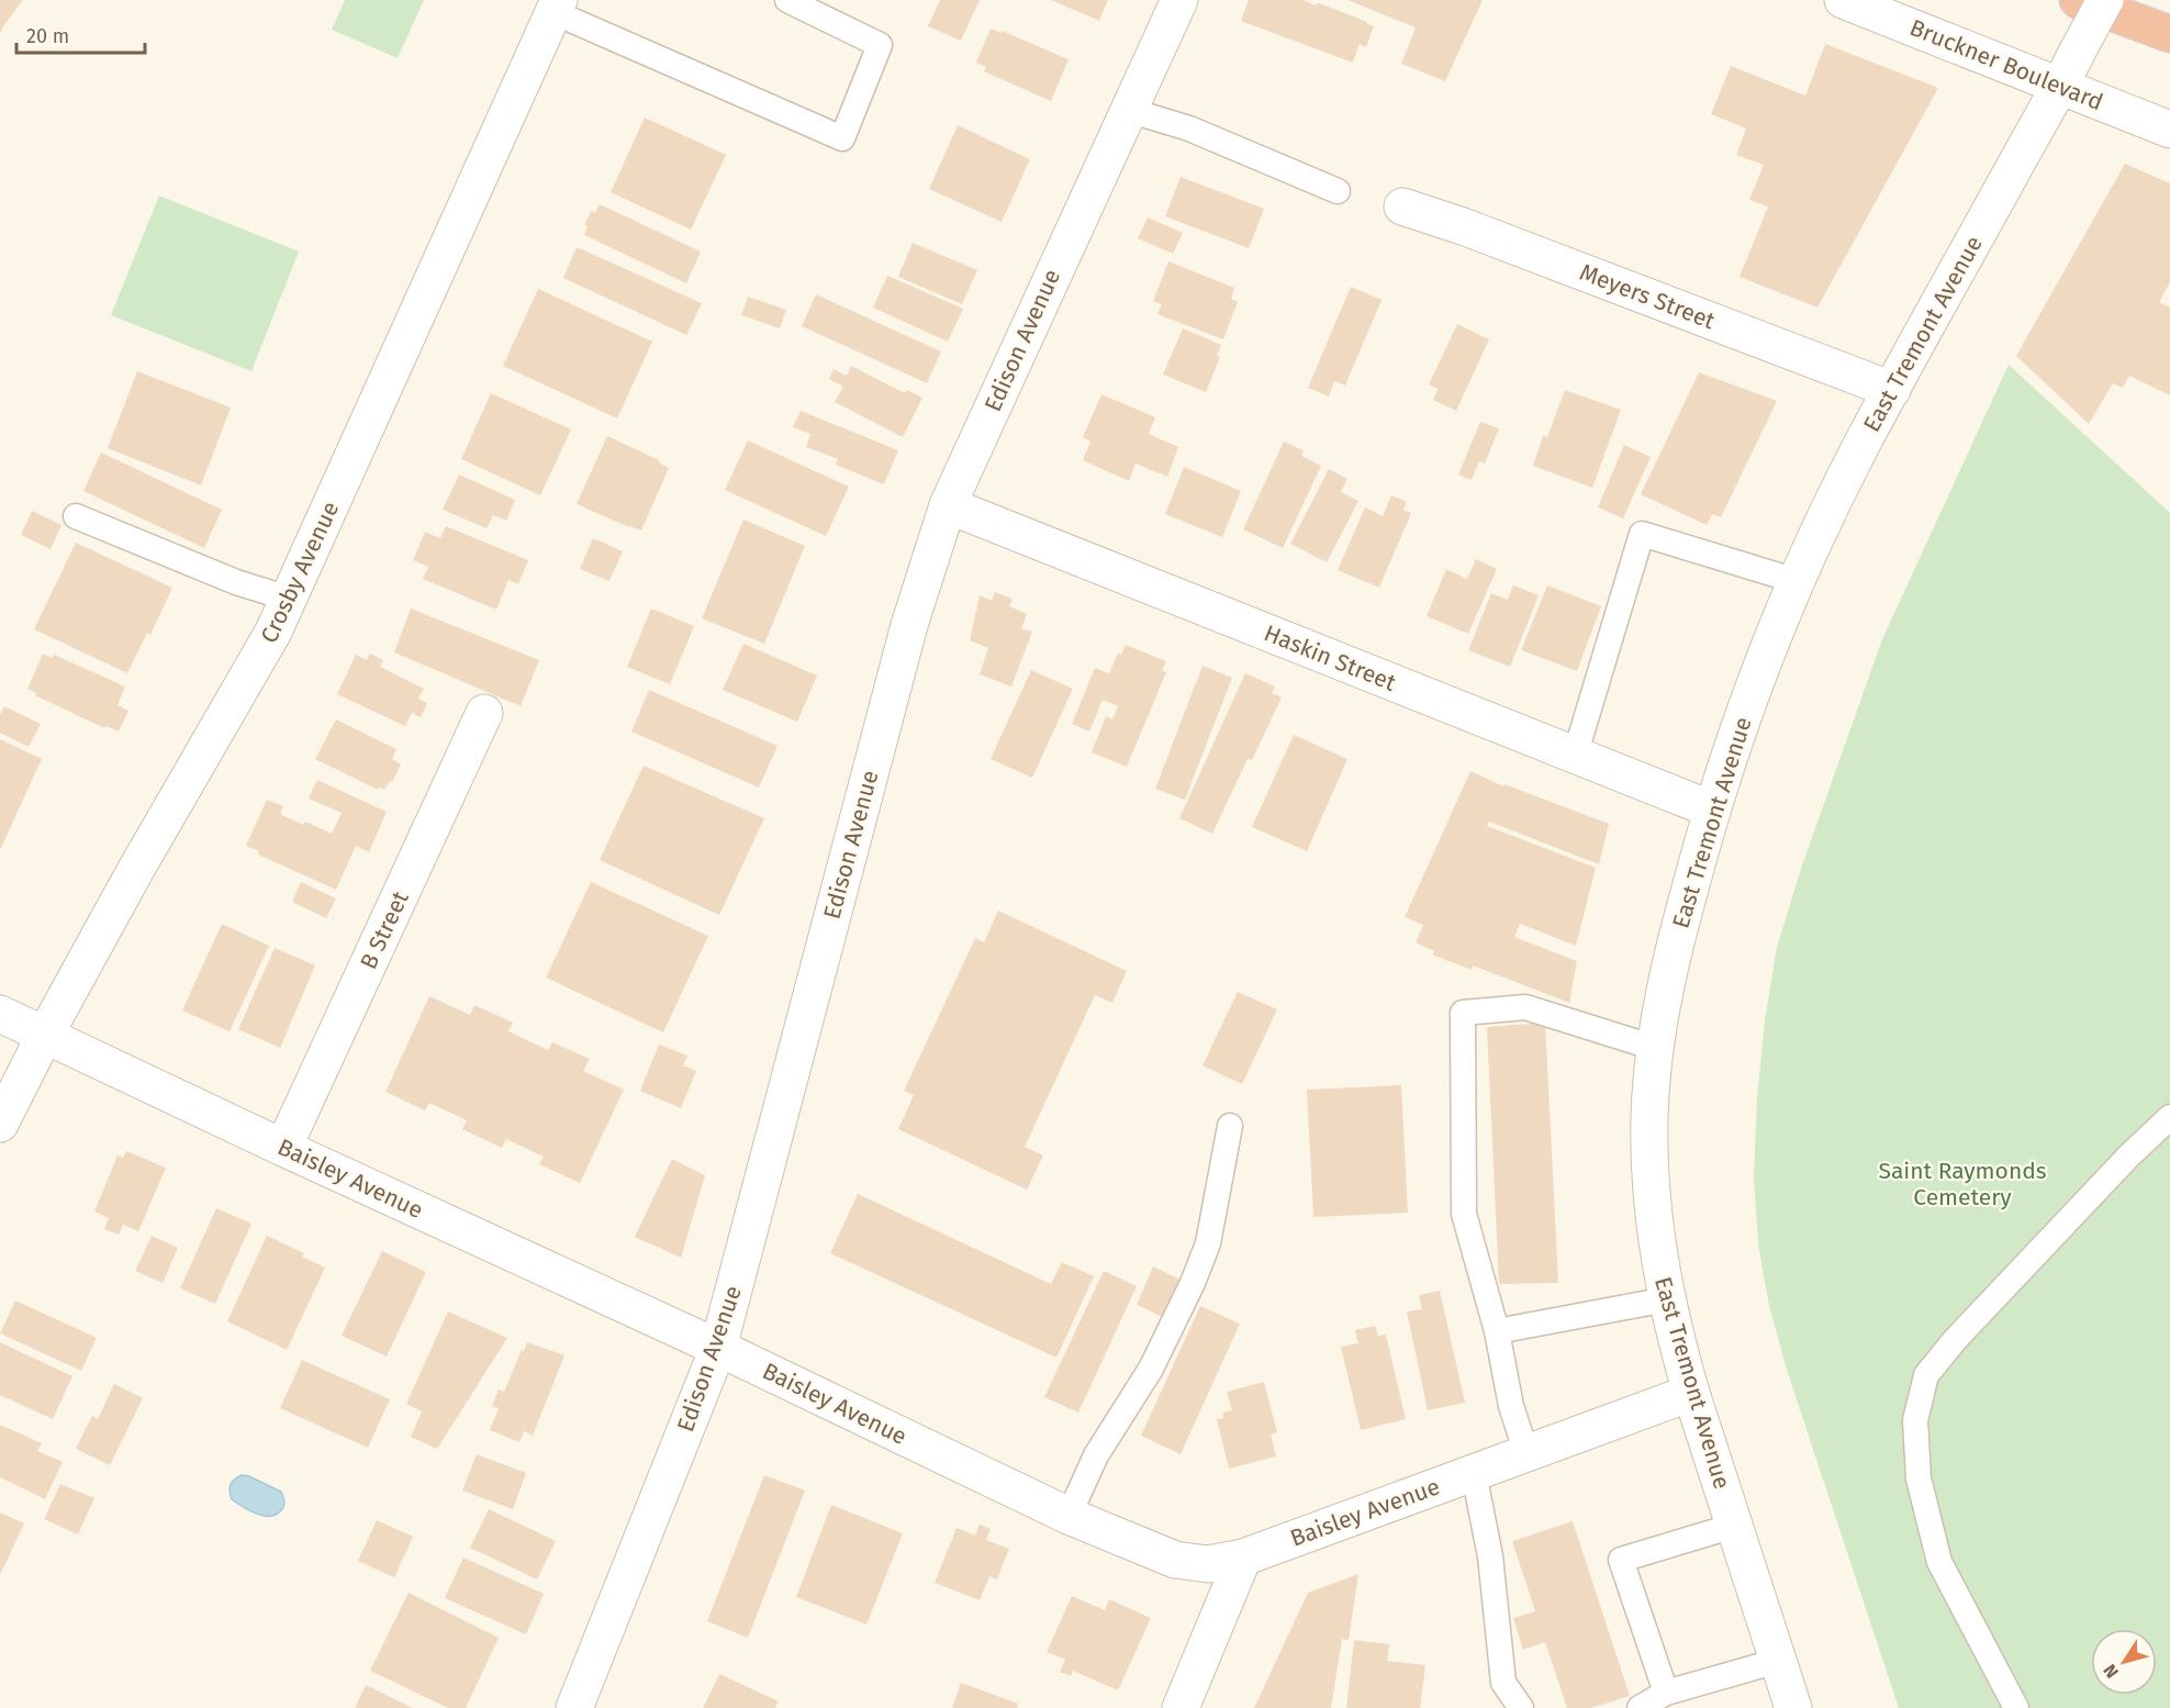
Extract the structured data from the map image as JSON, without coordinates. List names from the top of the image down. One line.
{"streets":{"street":["Bruckner Boulevard","Meyers Street","East Tremont Avenue","Edison Avenue","Crosby Avenue","Haskin Street","B Street","Baisley Avenue"]},"crossings":[["Bruckner Boulevard","East Tremont Avenue"],["Meyers Street","East Tremont Avenue"],["East Tremont Avenue","Haskin Street"],["East Tremont Avenue","Baisley Avenue"],["Edison Avenue","Haskin Street"],["Edison Avenue","Baisley Avenue"],["Crosby Avenue","Baisley Avenue"],["B Street","Baisley Avenue"]],"parks":["Saint Raymonds Cemetery"],"scale_bar":"20 m","north":"bottom left"}
